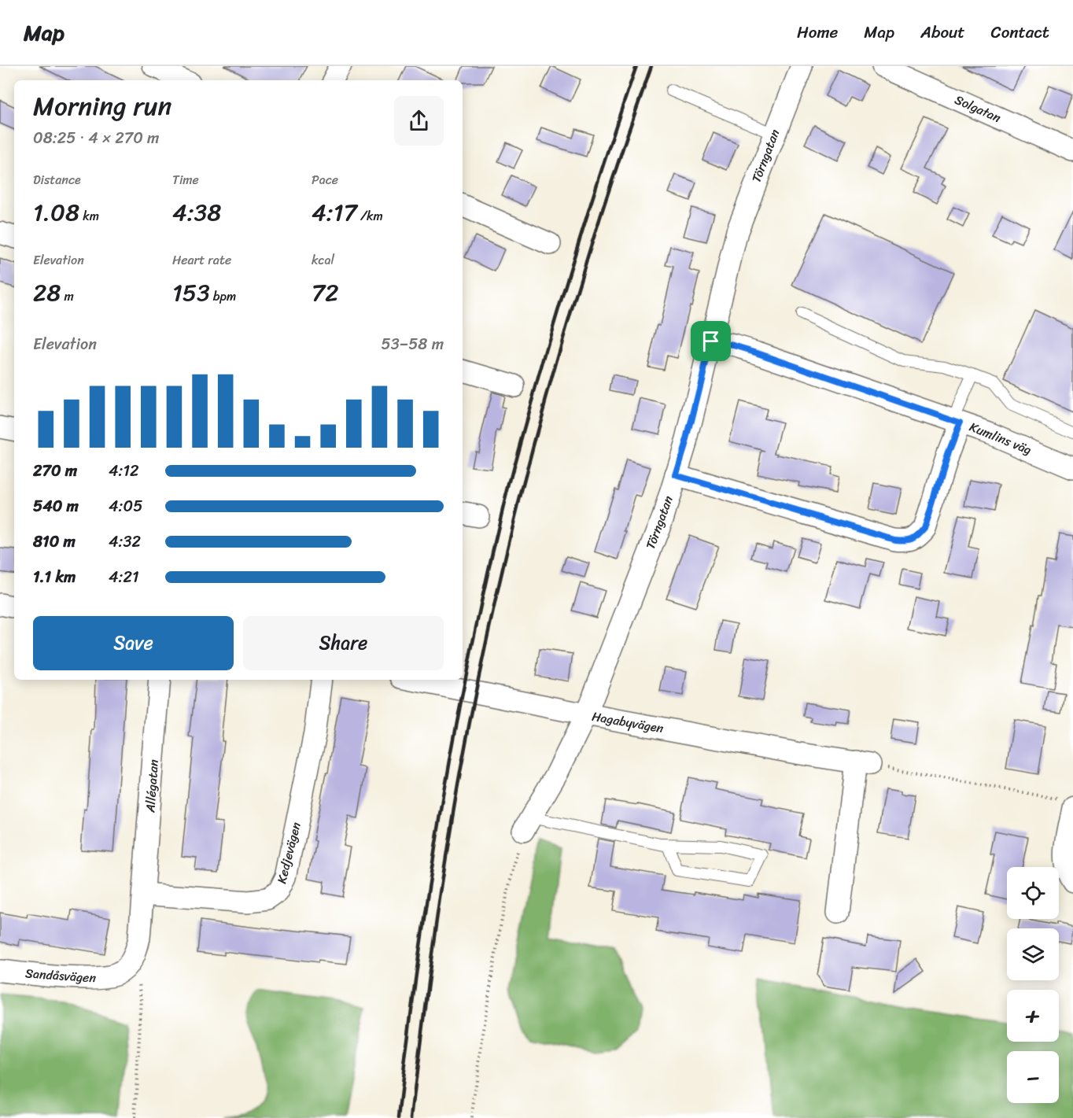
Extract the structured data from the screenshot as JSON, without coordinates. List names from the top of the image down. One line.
{"streets":{"street":["Solgatan","Törngatan","Kumlins väg","Hagabyvägen","Allégatan","Kedjevägen","Sandåsvägen"]},"crossings":[["Törngatan","Kumlins väg"],["Törngatan","Hagabyvägen"],["Allégatan","Kedjevägen"],["Allégatan","Sandåsvägen"],["Kedjevägen","Sandåsvägen"]],"page":{"header":"Map","nav":["Home","Map","About","Contact"],"heading":["Morning run","08:25 · 4 × 270 m"],"stats":[["Distance","1.08 km"],["Time","4:38"],["Pace","4:17 /km"],["Elevation","28 m"],["Heart rate","153 bpm"],["kcal","72"]],"chart":["Elevation","53–58 m"],"list":[{"name":"270 m","note":"4:12"},{"name":"540 m","note":"4:05"},{"name":"810 m","note":"4:32"},{"name":"1.1 km","note":"4:21"}],"buttons":["Save","Share"],"map_buttons":["+","−"]}}
